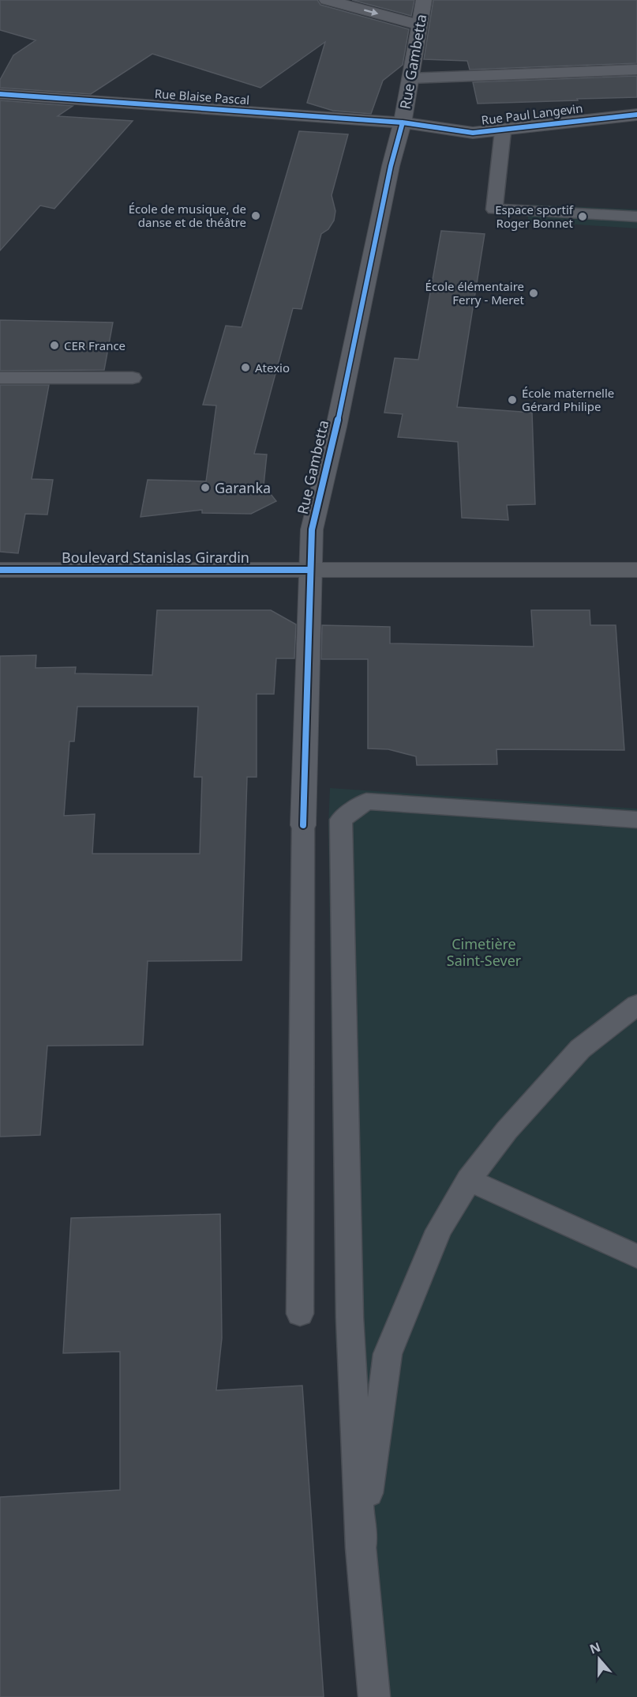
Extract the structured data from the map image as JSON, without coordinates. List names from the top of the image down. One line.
{"streets":{"main road":["Boulevard Stanislas Girardin"],"street":["Rue Gambetta","Rue Blaise Pascal","Rue Paul Langevin"]},"crossings":[["Rue Gambetta","Rue Blaise Pascal"],["Rue Gambetta","Rue Paul Langevin"],["Rue Gambetta","Boulevard Stanislas Girardin"],["Rue Blaise Pascal","Rue Paul Langevin"]],"parks":["Cimetière Saint-Sever"],"places":["École de musique, de danse et de théâtre","Espace sportif Roger Bonnet","École élémentaire Ferry - Meret","CER France","Atexio","École maternelle Gérard Philipe","Garanka"],"north":"top"}
